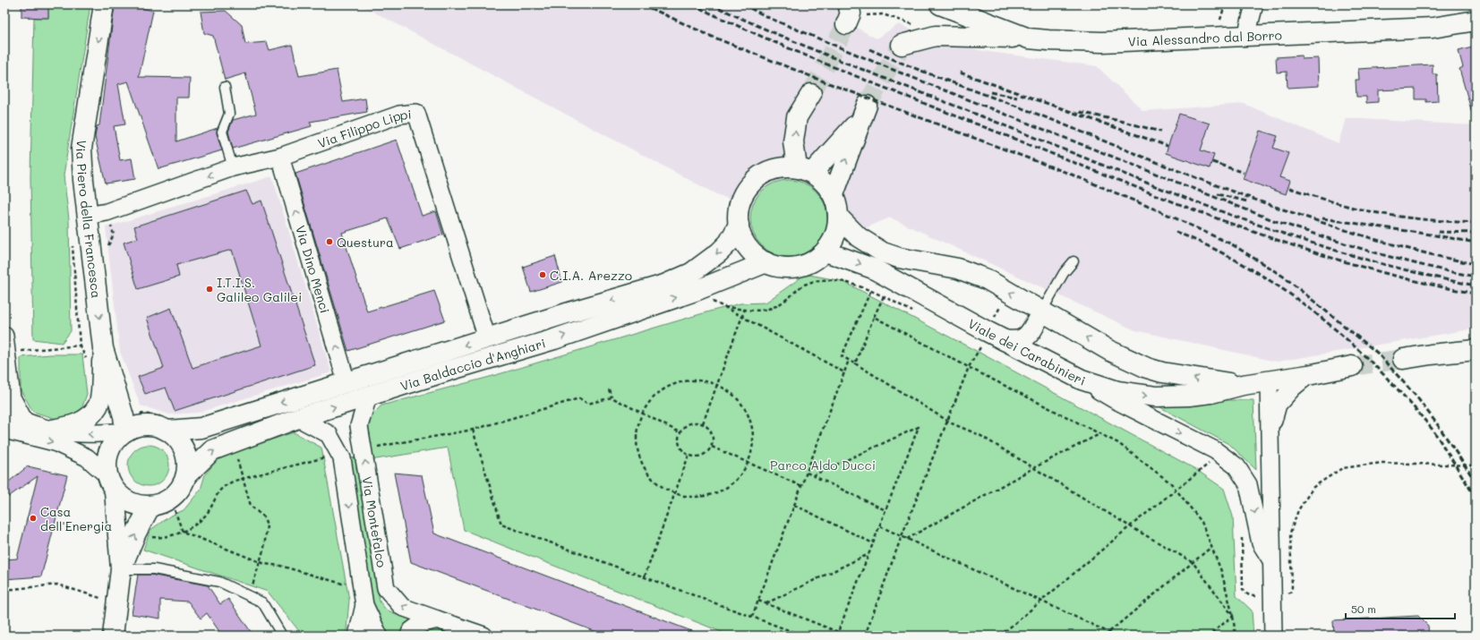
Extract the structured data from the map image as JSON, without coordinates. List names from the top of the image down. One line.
{"streets":{"main road":["Via Alessandro dal Borro","Via Piero della Francesca","Viale dei Carabinieri","Via Baldaccio d'Anghiari"],"street":["Via Filippo Lippi","Via Dino Menci","Via Montefalco"]},"crossings":[["Via Filippo Lippi","Via Piero della Francesca"],["Via Filippo Lippi","Via Dino Menci"],["Via Filippo Lippi","Via Baldaccio d'Anghiari"],["Via Piero della Francesca","Via Baldaccio d'Anghiari"],["Via Dino Menci","Via Baldaccio d'Anghiari"],["Viale dei Carabinieri","Via Baldaccio d'Anghiari"],["Via Baldaccio d'Anghiari","Via Montefalco"]],"one_way":["Via Piero della Francesca","Via Dino Menci"],"parks":["Parco Aldo Ducci"],"places":["Questura","C.I.A. Arezzo","I.T.I.S. Galileo Galilei","Casa dell'Energia"],"scale_bar":"50 m"}
